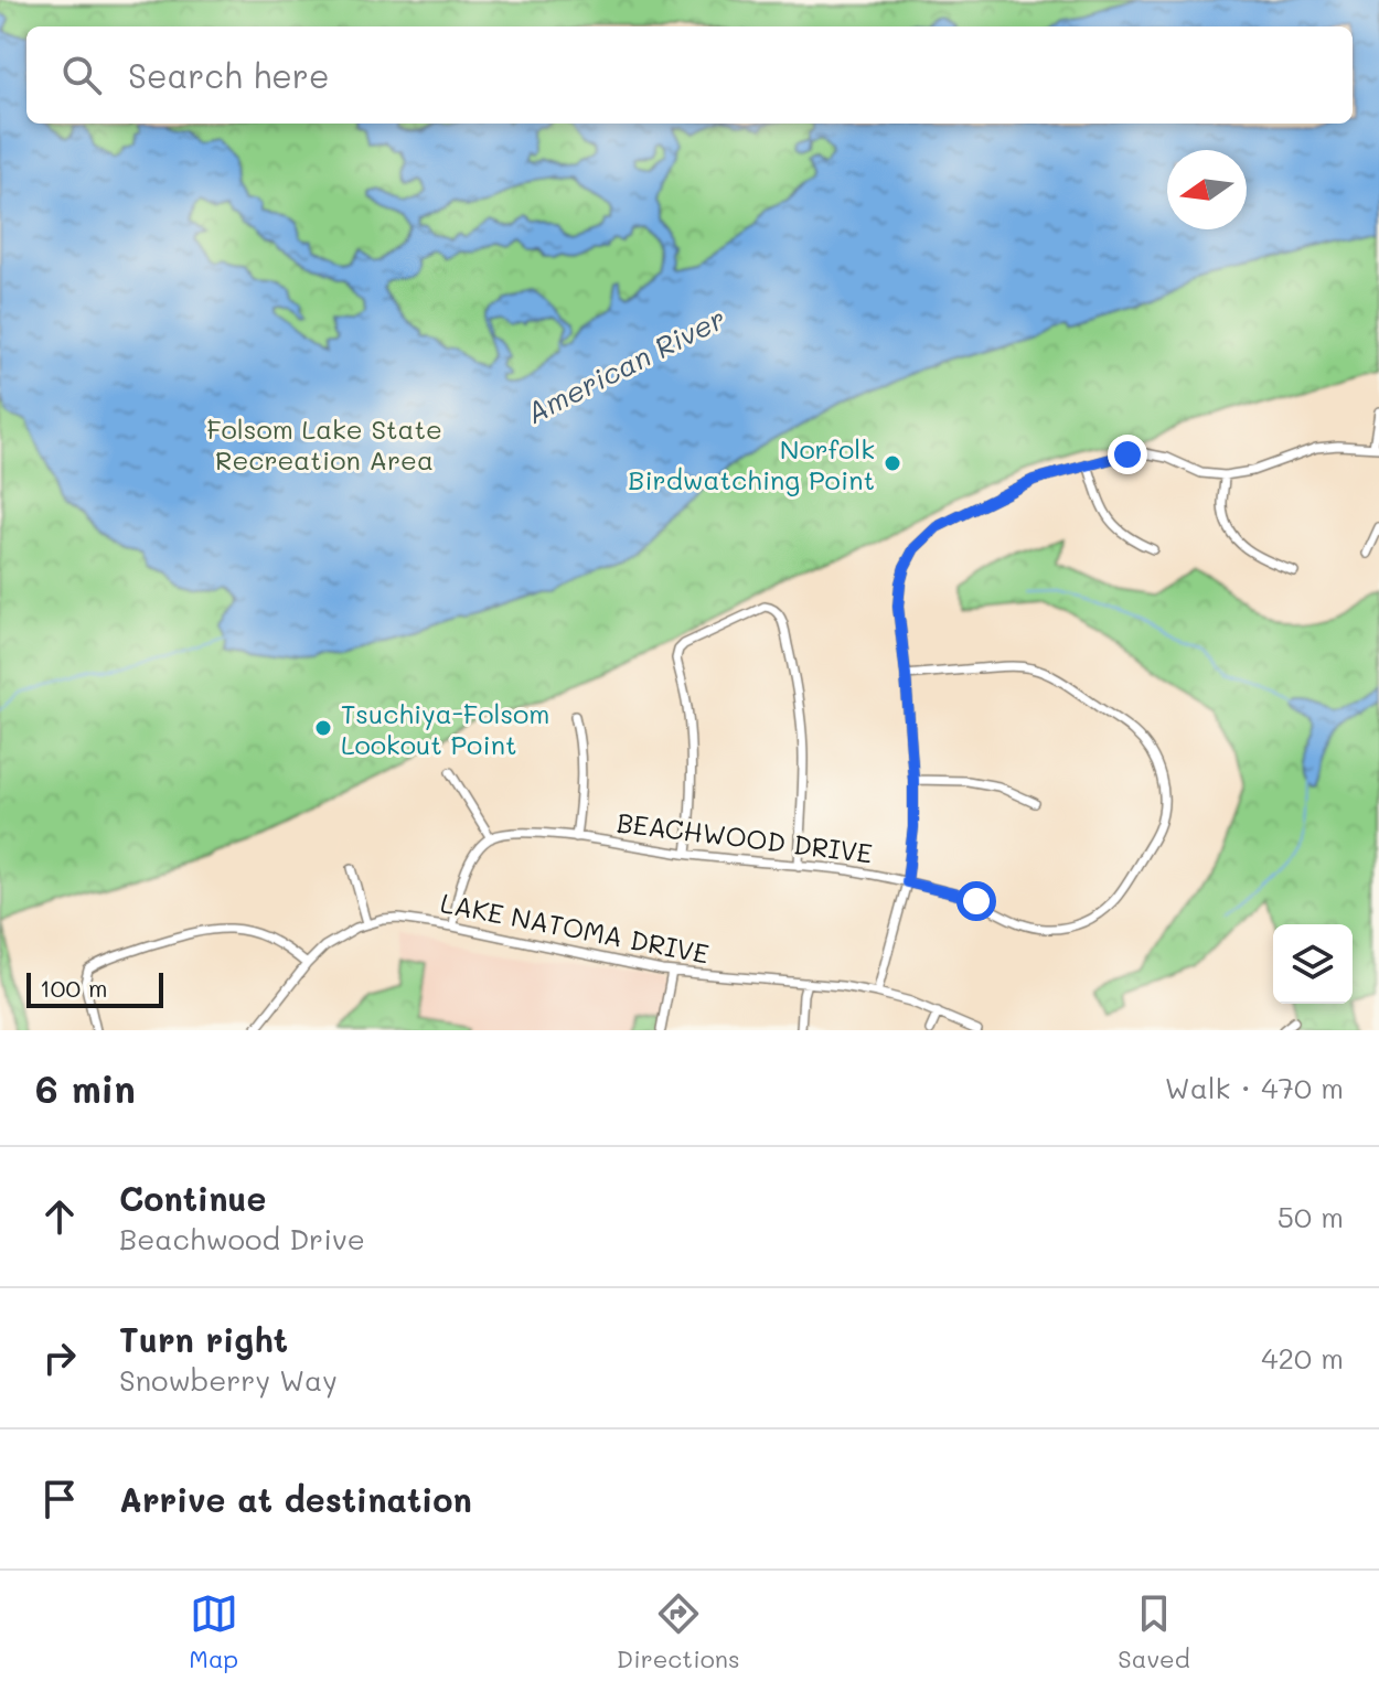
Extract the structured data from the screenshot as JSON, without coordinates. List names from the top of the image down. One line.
{"streets":{"street":["BEACHWOOD DRIVE","LAKE NATOMA DRIVE"]},"water":["American River"],"parks":["Folsom Lake State Recreation Area"],"places":["Norfolk Birdwatching Point","Tsuchiya-Folsom Lookout Point"],"scale_bar":"100 m","north":"left","page":{"search":"Search here","scale":"100 m","heading":["6 min","Walk · 470 m"],"list":[["Continue","Beachwood Drive","50 m"],["Turn right","Snowberry Way","420 m"],"Arrive at destination"],"nav":["Map","Directions","Saved"]}}
